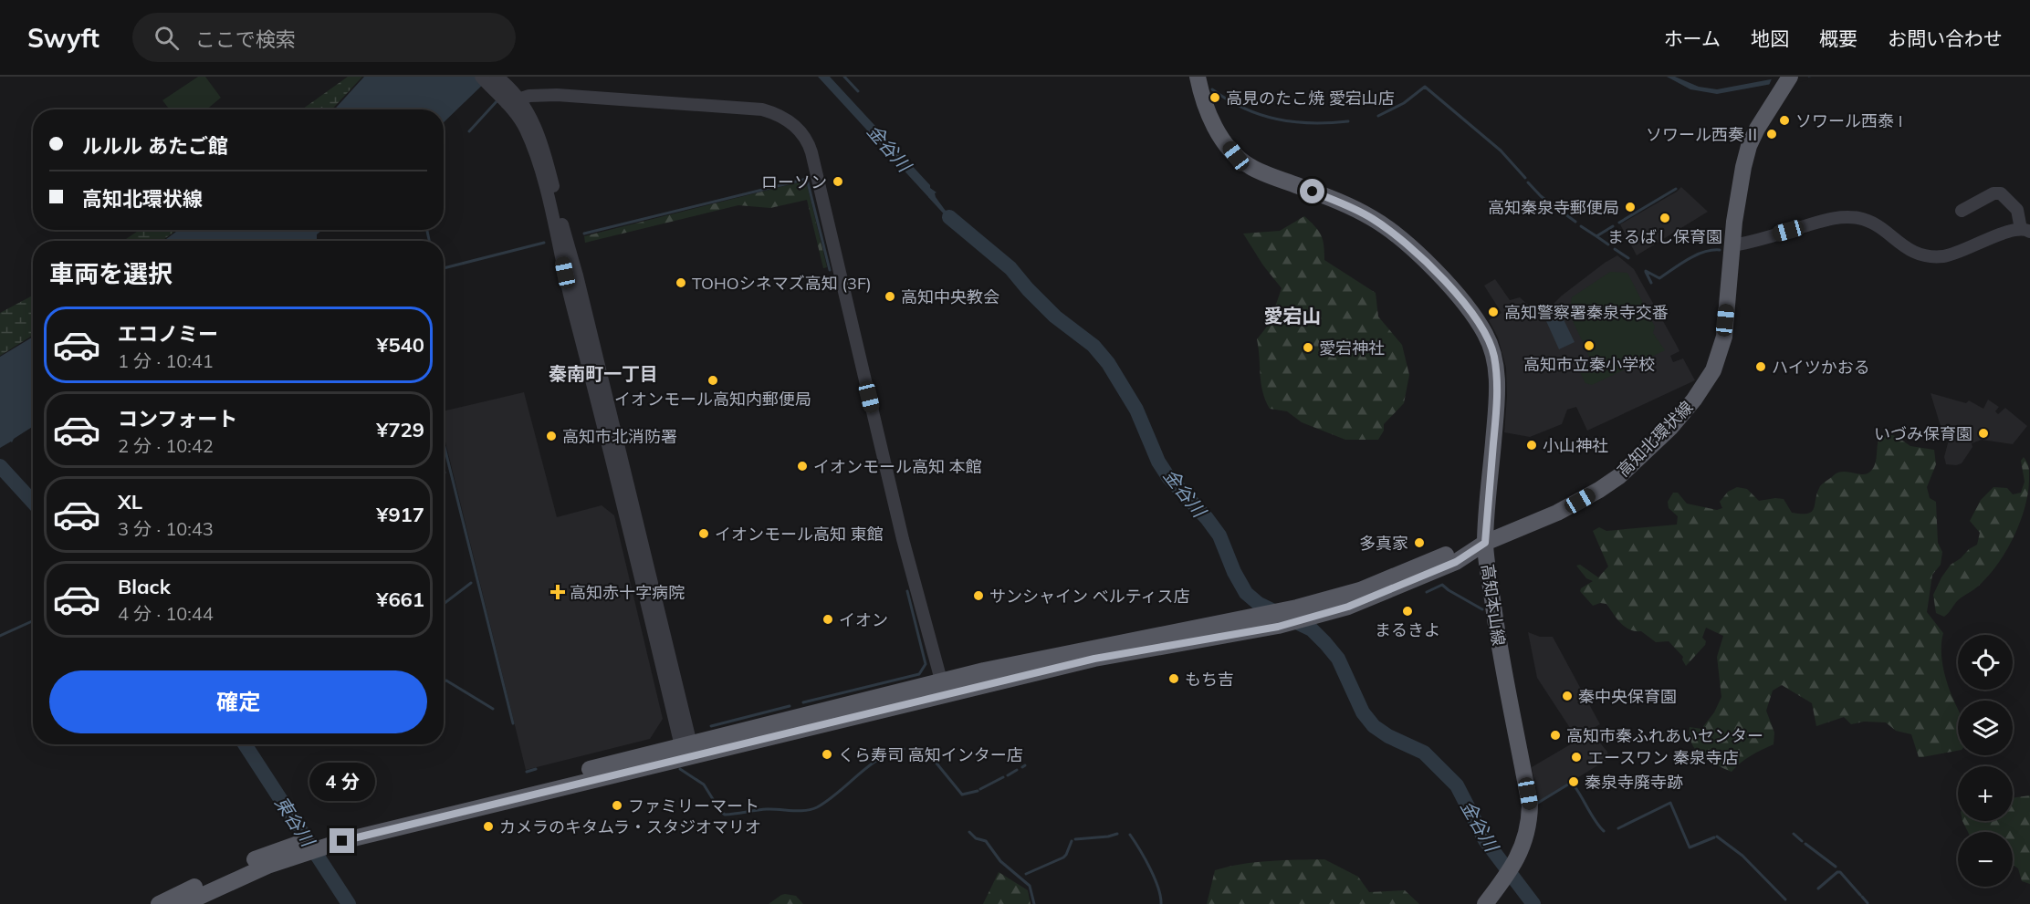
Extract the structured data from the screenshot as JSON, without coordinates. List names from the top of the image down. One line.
{"streets":{"main road":["高知北環状線","高知本山線"]},"crossings":[["高知北環状線","高知本山線"]],"districts":["愛宕山","秦南町一丁目"],"water":["金谷川","東谷川"],"places":{"other":["高見のたこ焼 愛宕山店","ソワール西泰 I","ソワール西奏Ⅱ","ローソン","高知秦泉寺郵便局","まるばし保育園","TOHOシネマズ高知 (3F)","高知中央教会","高知警察署秦泉寺交番","高知市立秦小学校","愛宕神社","ハイツかおる","イオンモール高知内郵便局","いづみ保育園","高知市北消防署","小山神社","イオンモール高知 本館","イオンモール高知 東館","多真家","サンシャイン ベルティス店","まるきよ","イオン","もち吉","秦中央保育園","高知市秦ふれあいセンター","くら寿司 高知インター店","エースワン 秦泉寺店","秦泉寺廃寺跡","ファミリーマート","カメラのキタムラ・スタジオマリオ"],"health":["高知赤十字病院"]},"page":{"header":"Swyft","search":"ここで検索","nav":["ホーム","地図","概要","お問い合わせ"],"banner":["ルルル あたご館","高知北環状線"],"heading":"車両を選択","list":[{"name":"エコノミー","note":"1 分 · 10:41","value":"¥540"},{"name":"コンフォート","note":"2 分 · 10:42","value":"¥729"},{"name":"XL","note":"3 分 · 10:43","value":"¥917"},{"name":"Black","note":"4 分 · 10:44","value":"¥661"}],"map_buttons":["+","−"],"buttons":"確定","bubble":"4 分"}}
